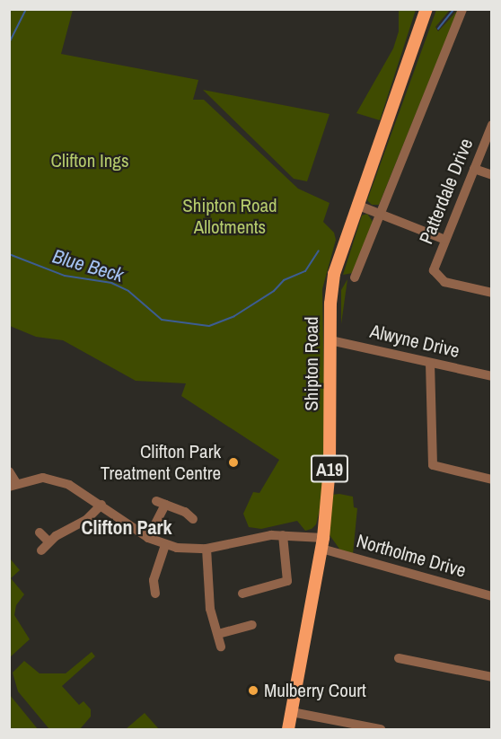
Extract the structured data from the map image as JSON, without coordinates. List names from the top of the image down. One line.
{"streets":{"main road":["Shipton Road","A19"],"street":["Patterdale Drive","Alwyne Drive","Northolme Drive"]},"crossings":[["Alwyne Drive","Shipton Road"],["Shipton Road","Northolme Drive"]],"districts":["Clifton Park"],"water":["Blue Beck"],"parks":["Clifton Ings","Shipton Road Allotments"],"places":["Clifton Park Treatment Centre","Mulberry Court"]}
